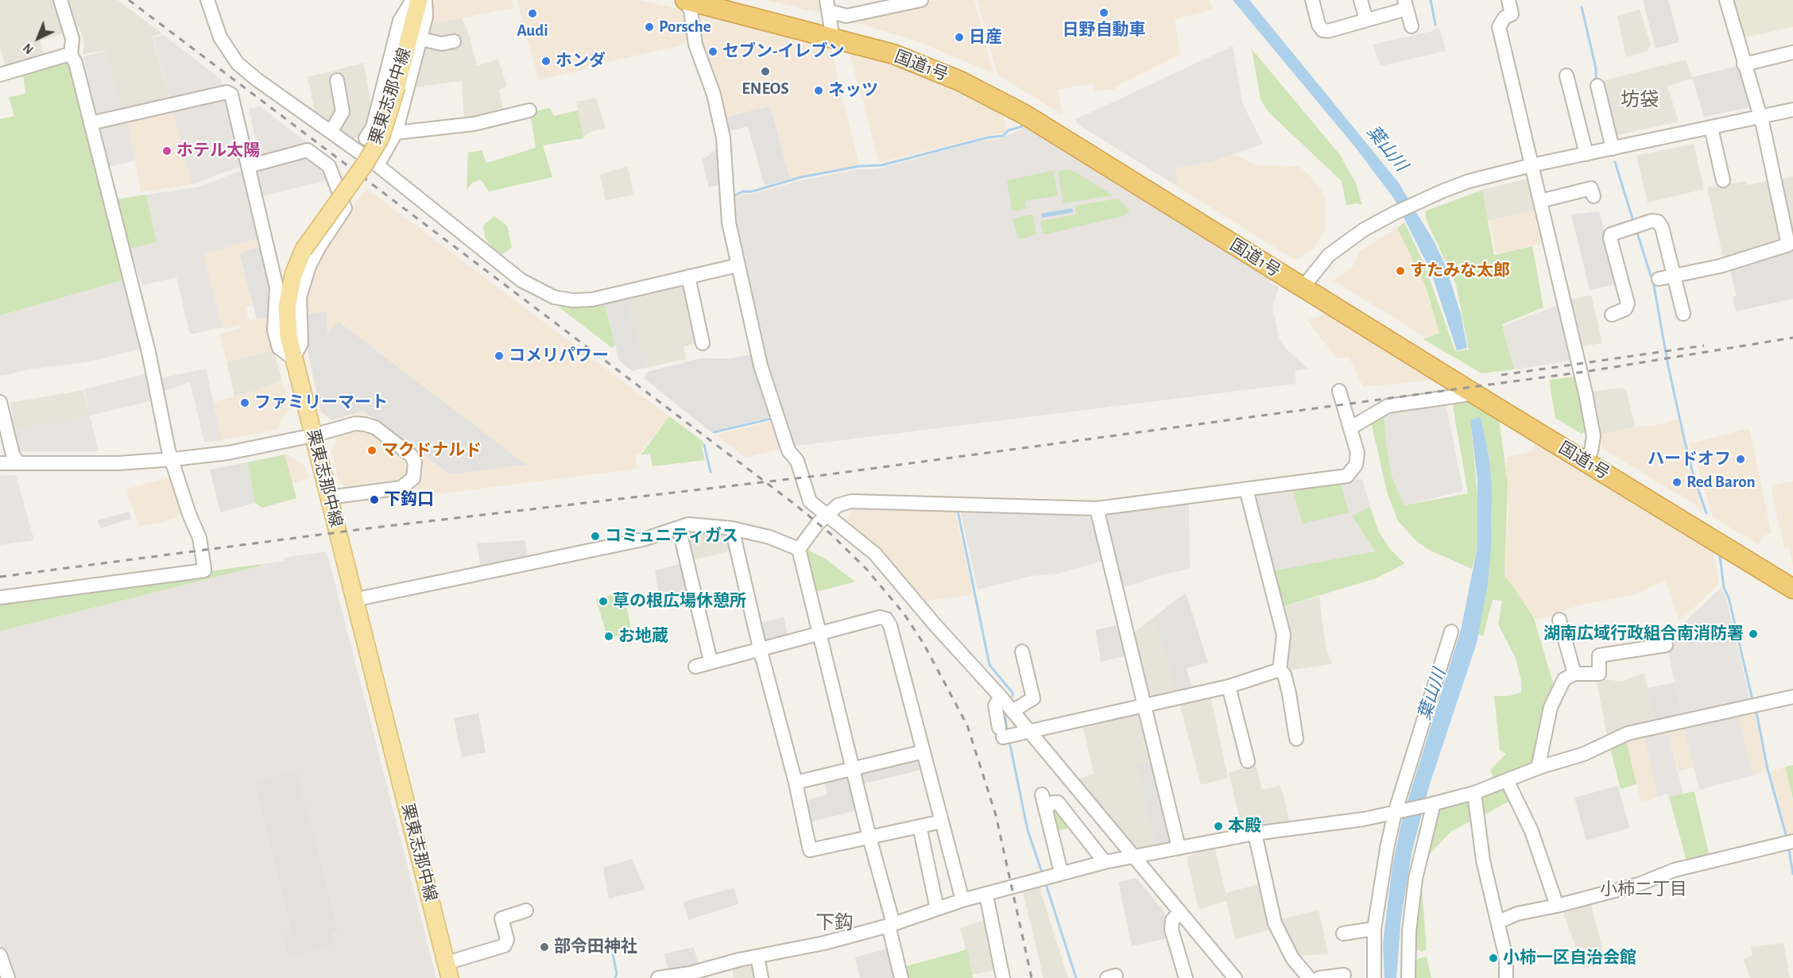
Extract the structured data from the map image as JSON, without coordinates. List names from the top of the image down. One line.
{"streets":{"highway":["国道1号"],"main road":["栗東志那中線"]},"districts":["坊袋","小柿二丁目","下鈎"],"water":["葉山川"],"places":["日野自動車","Audi","Porsche","日産","セブン-イレブン","ホンダ","ENEOS","ネッツ","ホテル太陽","すたみな太郎","コメリパワー","ファミリーマート","マクドナルド","ハードオフ","Red Baron","下鈎口","コミュニティガス","草の根広場休憩所","湖南広域行政組合南消防署","お地蔵","本殿","部令田神社","小柿一区自治会館"],"north":"bottom left"}
